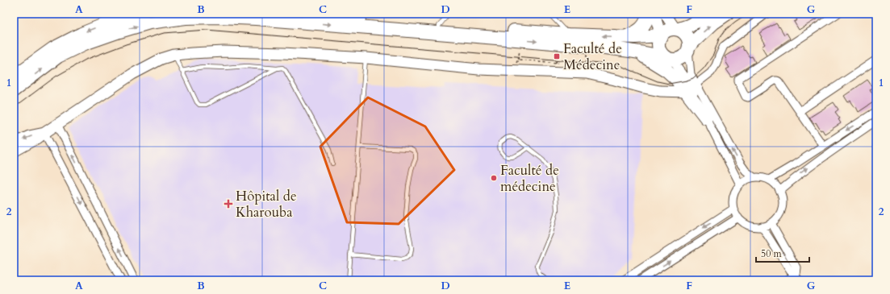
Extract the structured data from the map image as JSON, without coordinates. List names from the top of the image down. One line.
{"places":{"transit":["Faculté de Médecine"],"other":["Faculté de médecine"],"health":["Hôpital de Kharouba"]},"scale_bar":"50 m","grid":{"columns":["A","B","C","D","E","F","G"],"rows":["1","2"]}}
